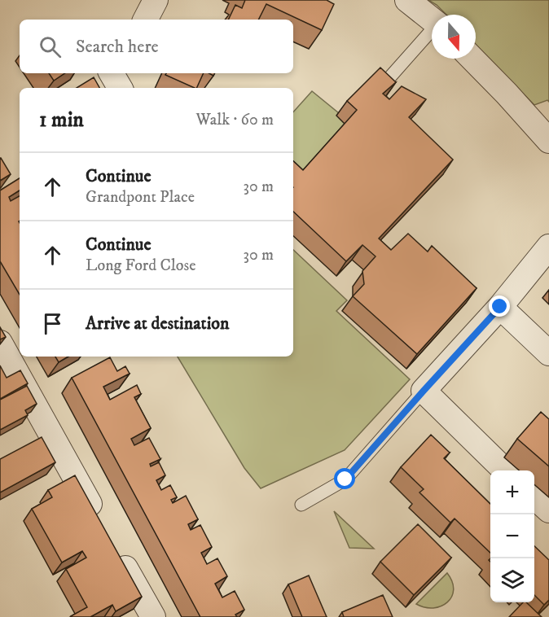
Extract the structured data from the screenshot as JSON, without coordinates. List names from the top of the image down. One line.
{"north":"bottom","page":{"search":"Search here","heading":["1 min","Walk · 60 m"],"list":[["Continue","Grandpont Place","30 m"],["Continue","Long Ford Close","30 m"],"Arrive at destination"],"map_buttons":["+","−"]}}
